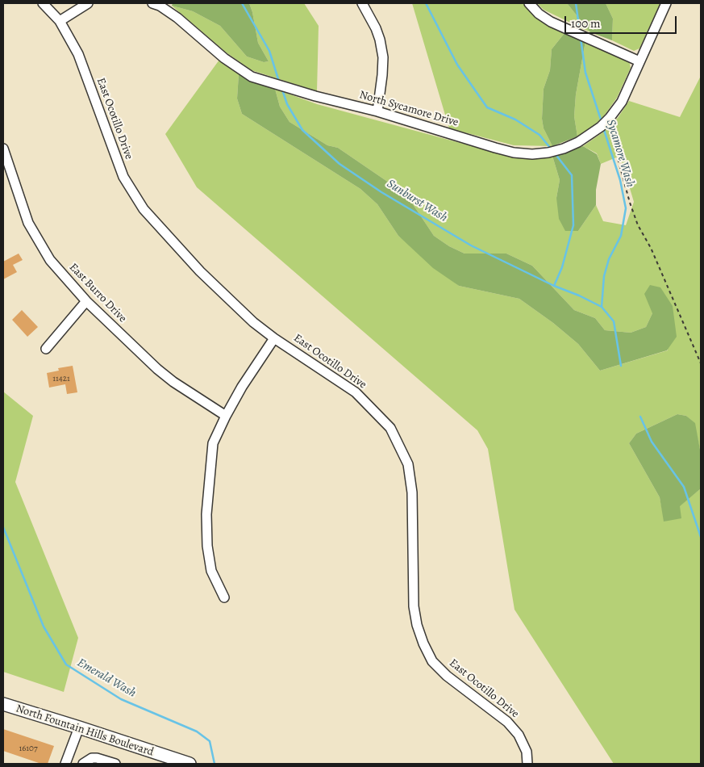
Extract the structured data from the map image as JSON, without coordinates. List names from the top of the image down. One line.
{"streets":{"main road":["North Fountain Hills Boulevard"],"street":["North Sycamore Drive","East Ocotillo Drive","East Burro Drive"]},"water":["Sycamore Wash","Sunburst Wash","Emerald Wash"],"house_numbers":["11421","16107"],"scale_bar":"100 m"}
